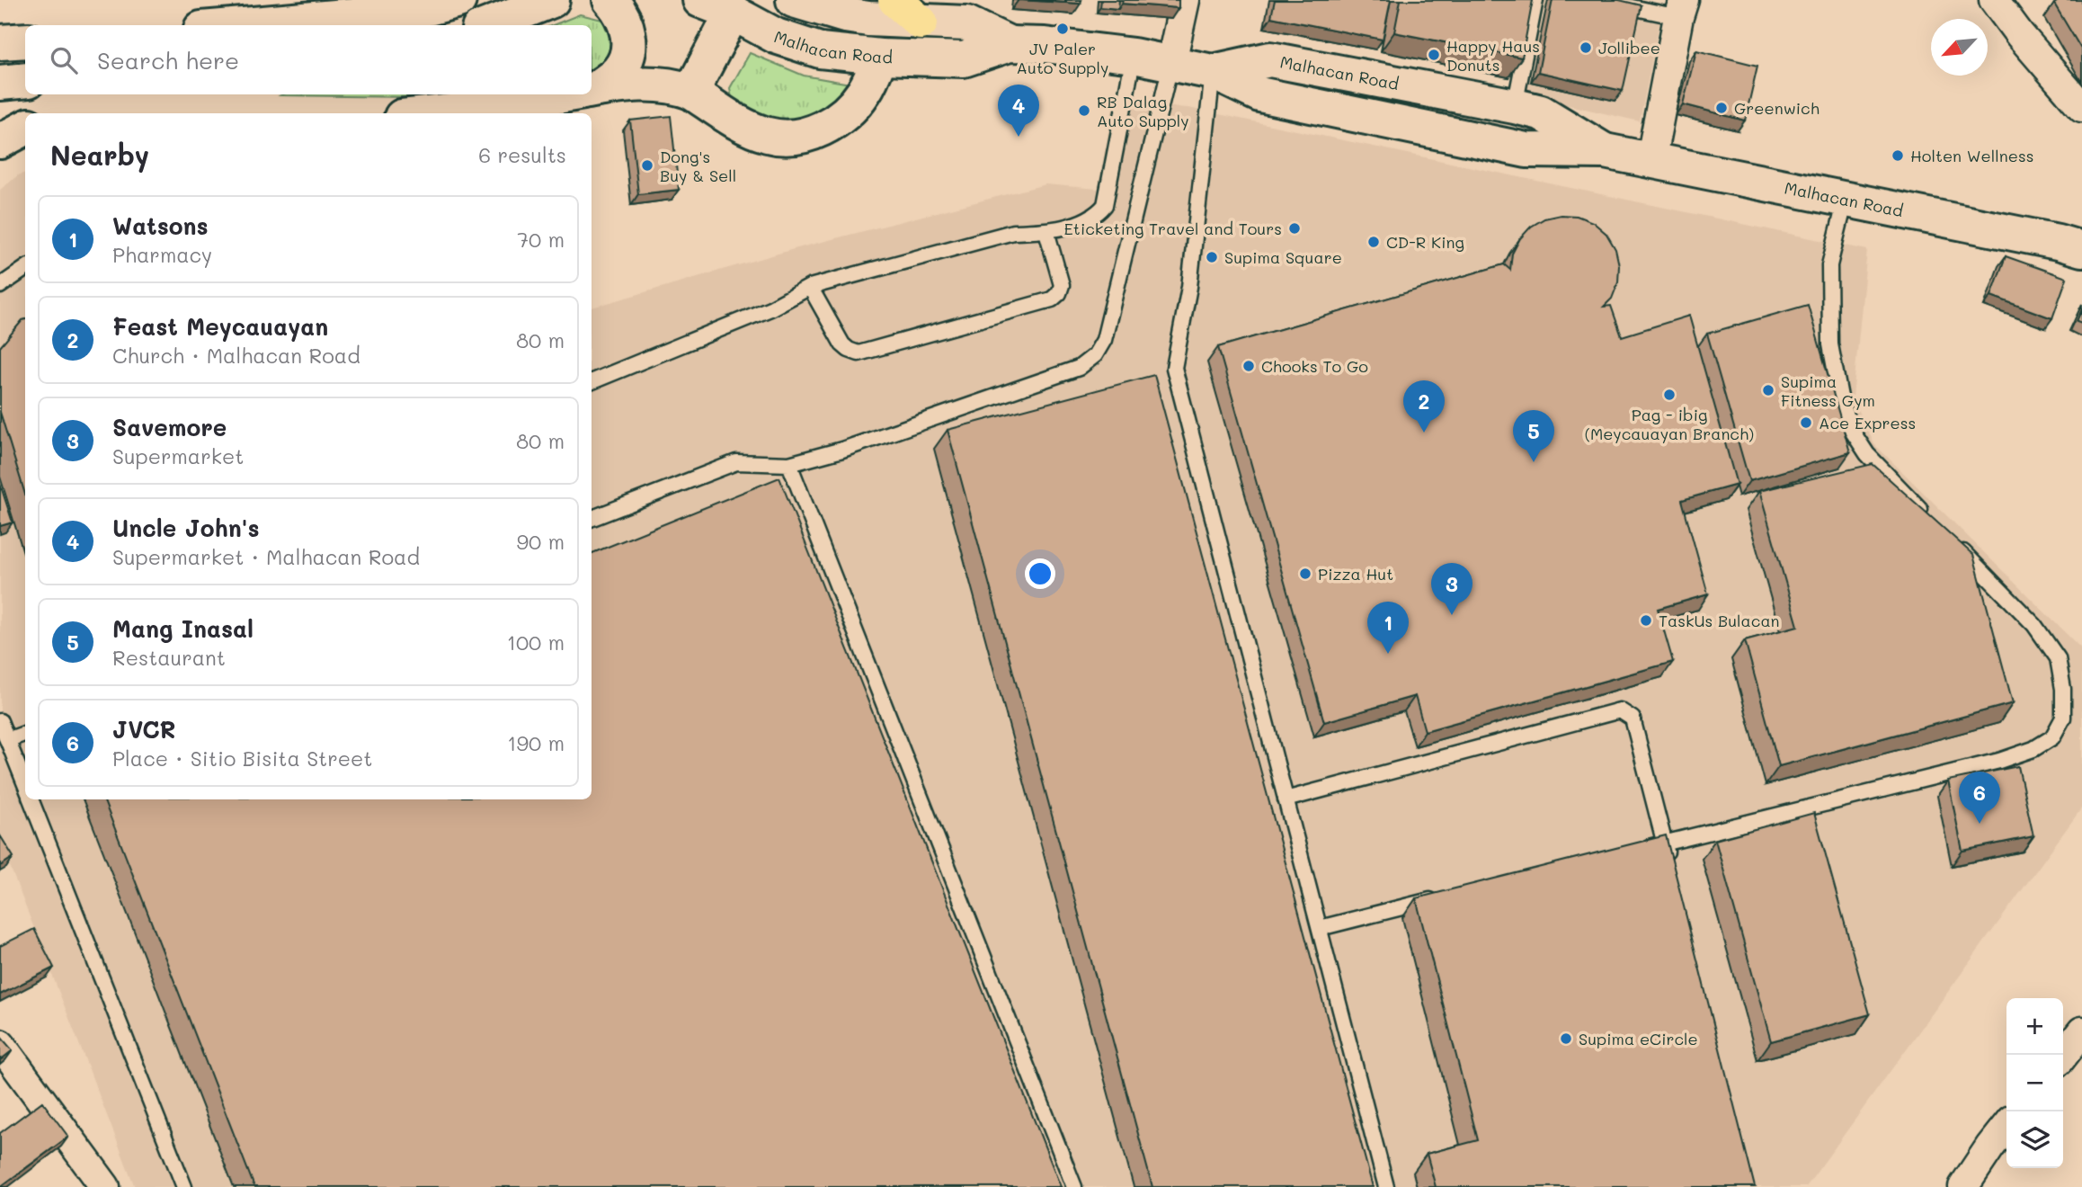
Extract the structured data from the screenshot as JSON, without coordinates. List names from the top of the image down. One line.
{"streets":{"main road":["Malhacan Road"]},"places":["JV Paler Auto Supply","Jollibee","Happy Haus Donuts","Greenwich","RB Dalag Auto Supply","Holten Wellness","Dong's Buy & Sell","Eticketing Travel and Tours","CD-R King","Supima Square","Chooks To Go","Supima Fitness Gym","Pag - ibig (Meycauayan Branch)","Ace Express","Pizza Hut","TaskUs Bulacan","Supima eCircle"],"north":"bottom left","page":{"search":"Search here","pins":["4","2","5","3","1","6"],"heading":["Nearby","6 results"],"list":[{"mark":"1","name":"Watsons","note":"Pharmacy","value":"70 m"},{"mark":"2","name":"Feast Meycauayan","note":"Church · Malhacan Road","value":"80 m"},{"mark":"3","name":"Savemore","note":"Supermarket","value":"80 m"},{"mark":"4","name":"Uncle John's","note":"Supermarket · Malhacan Road","value":"90 m"},{"mark":"5","name":"Mang Inasal","note":"Restaurant","value":"100 m"},{"mark":"6","name":"JVCR","note":"Place · Sitio Bisita Street","value":"190 m"}],"map_buttons":["+","−"]}}
